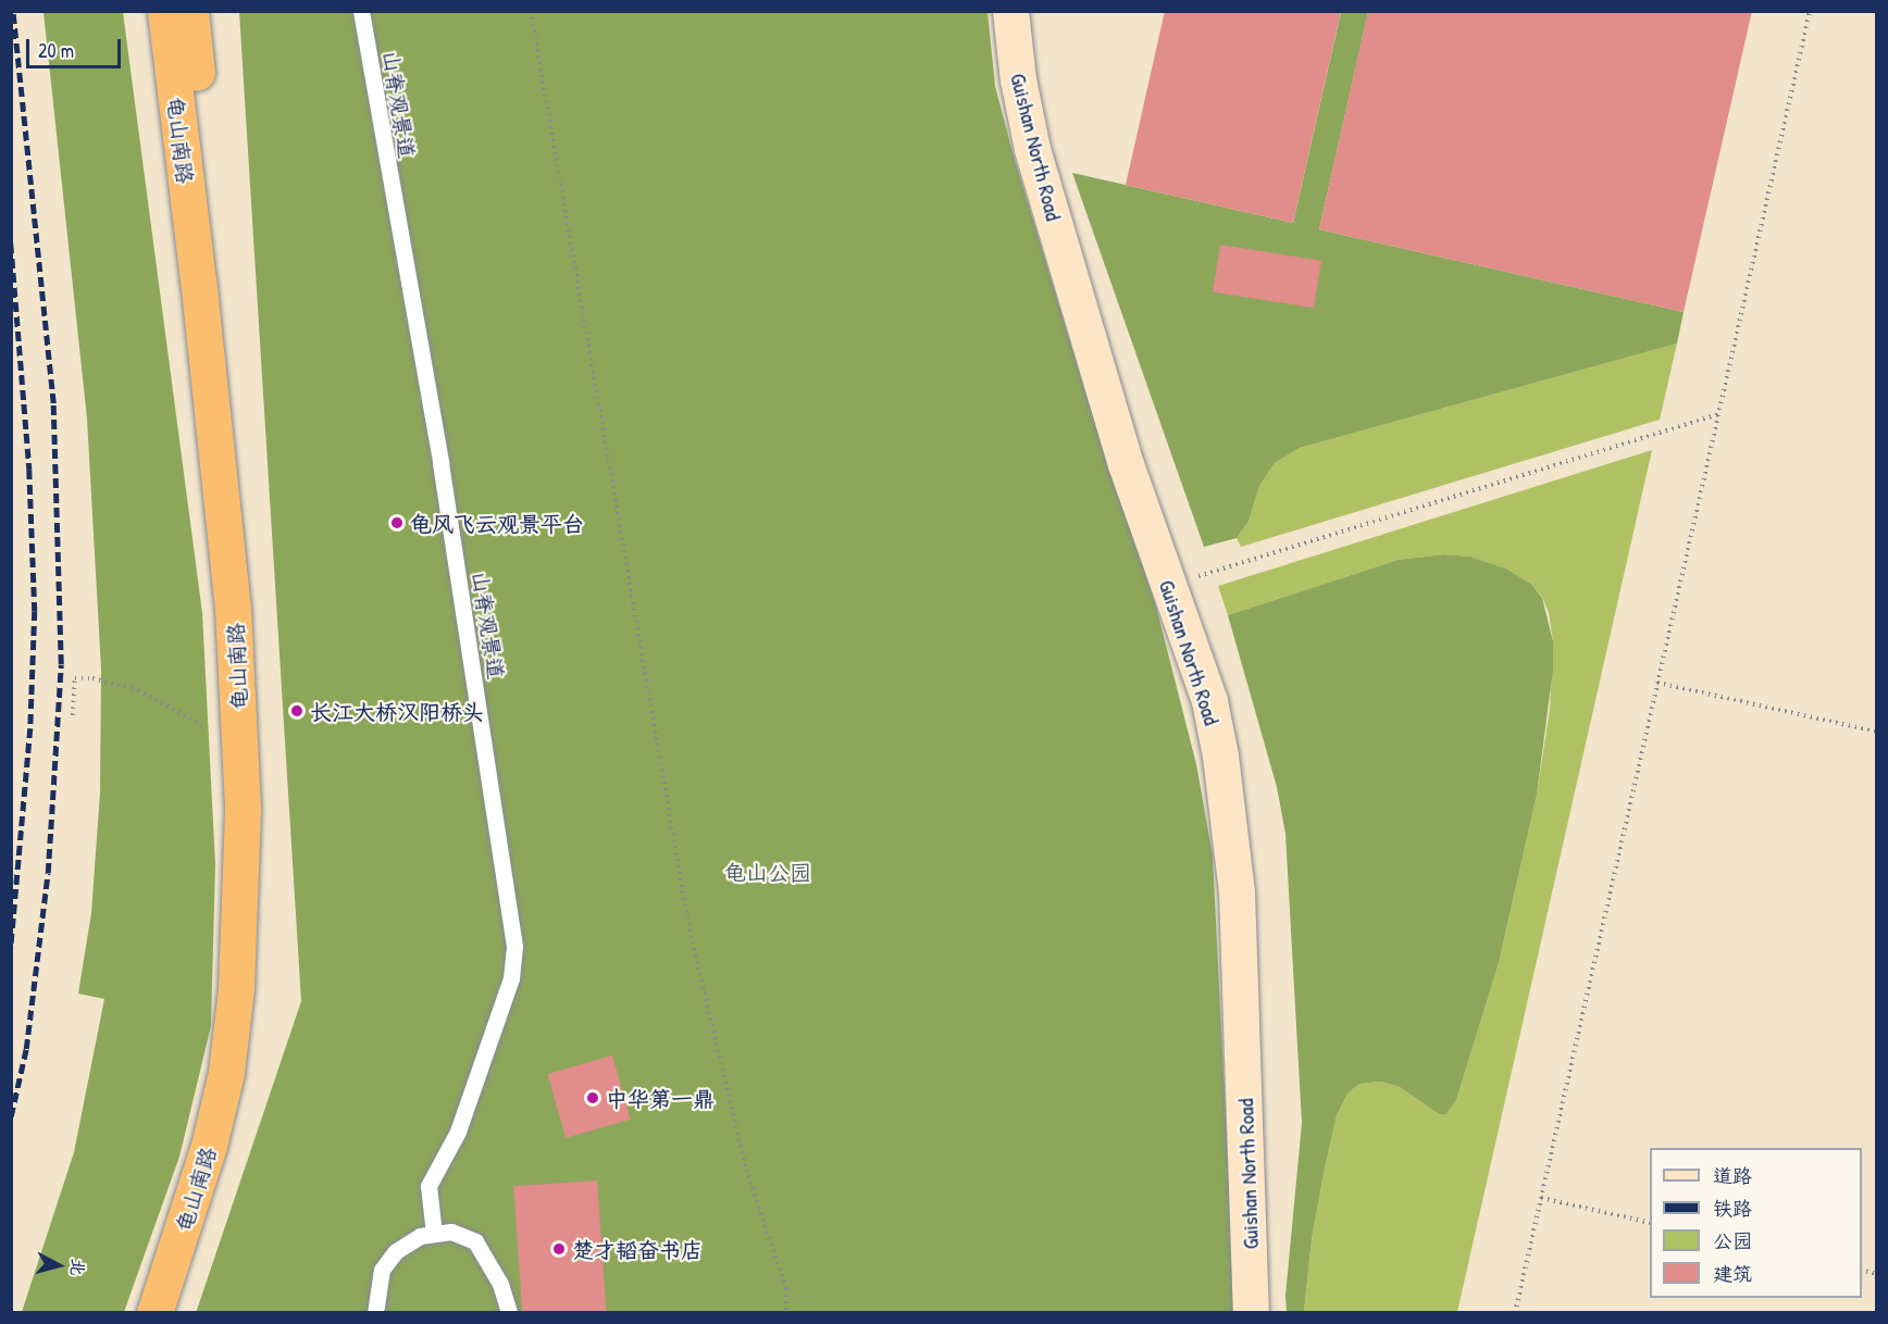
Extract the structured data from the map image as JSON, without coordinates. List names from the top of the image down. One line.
{"streets":{"highway":["龟山南路"],"street":["Guishan North Road"],"lane":["山脊观景道"]},"parks":["龟山公园"],"places":["龟风飞云观景平台","长江大桥汉阳桥头","中华第一鼎","楚才韬奋书店"],"legend":["道路","铁路","公园","建筑"],"scale_bar":"20 m","north":"right"}
